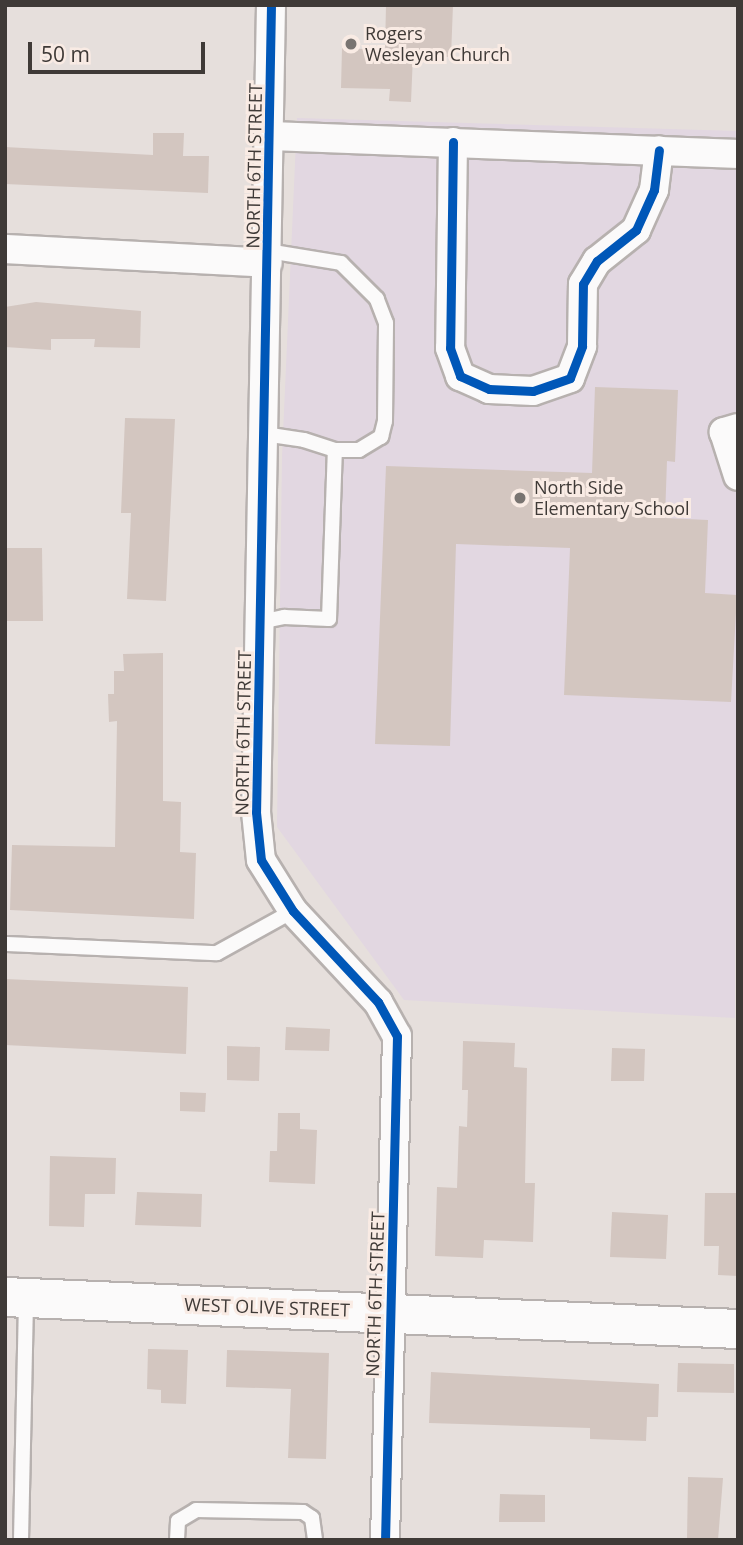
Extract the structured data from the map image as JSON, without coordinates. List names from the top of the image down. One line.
{"streets":{"main road":["WEST OLIVE STREET"],"street":["NORTH 6TH STREET"]},"crossings":[["NORTH 6TH STREET","WEST OLIVE STREET"]],"places":["Rogers Wesleyan Church","North Side Elementary School"],"scale_bar":"50 m"}
